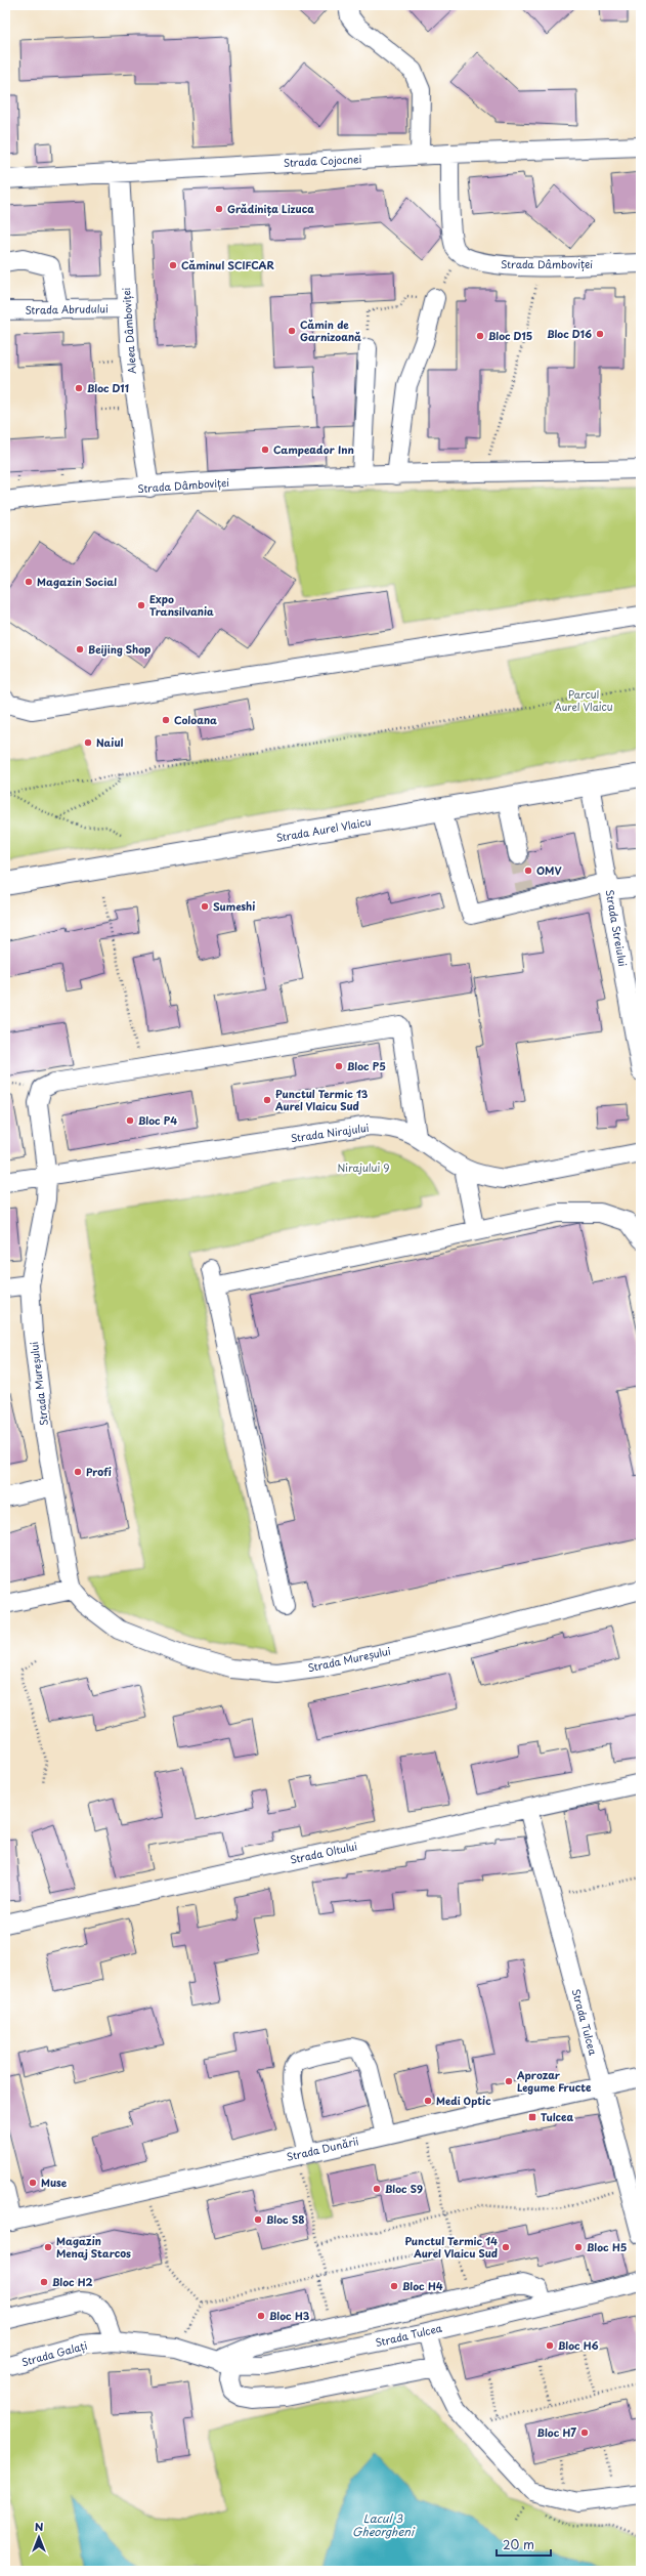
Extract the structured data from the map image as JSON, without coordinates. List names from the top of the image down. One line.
{"streets":{"main road":["Strada Aurel Vlaicu"],"street":["Strada Cojocnei","Strada Dâmboviței","Strada Abrudului","Aleea Dâmboviței","Strada Streiului","Strada Nirajului","Strada Mureșului","Strada Oltului","Strada Tulcea","Strada Dunării","Strada Galați"]},"crossings":[["Strada Cojocnei","Aleea Dâmboviței"],["Strada Dâmboviței","Aleea Dâmboviței"],["Strada Abrudului","Aleea Dâmboviței"],["Strada Aurel Vlaicu","Strada Streiului"],["Strada Nirajului","Strada Mureșului"],["Strada Oltului","Strada Tulcea"],["Strada Tulcea","Strada Dunării"],["Strada Tulcea","Strada Galați"]],"water":["Lacul 3 Gheorgheni"],"parks":["Parcul Aurel Vlaicu","Nirajului 9"],"places":{"other":["Grădinița Lizuca","Căminul SCIFCAR","Cămin de Garnizoană","Bloc D16","Bloc D15","Bloc D11","Campeador Inn","Magazin Social","Expo Transilvania","Beijing Shop","Coloana","Naiul","OMV","Sumeshi","Bloc P5","Punctul Termic 13 Aurel Vlaicu Sud","Bloc P4","Profi","Aprozar Legume Fructe","Medi Optic","Muse","Bloc S9","Bloc S8","Magazin Menaj Starcos","Punctul Termic 14 Aurel Vlaicu Sud","Bloc H5","Bloc H2","Bloc H4","Bloc H3","Bloc H6","Bloc H7"],"transit":["Tulcea"]},"scale_bar":"20 m","north":"top"}
